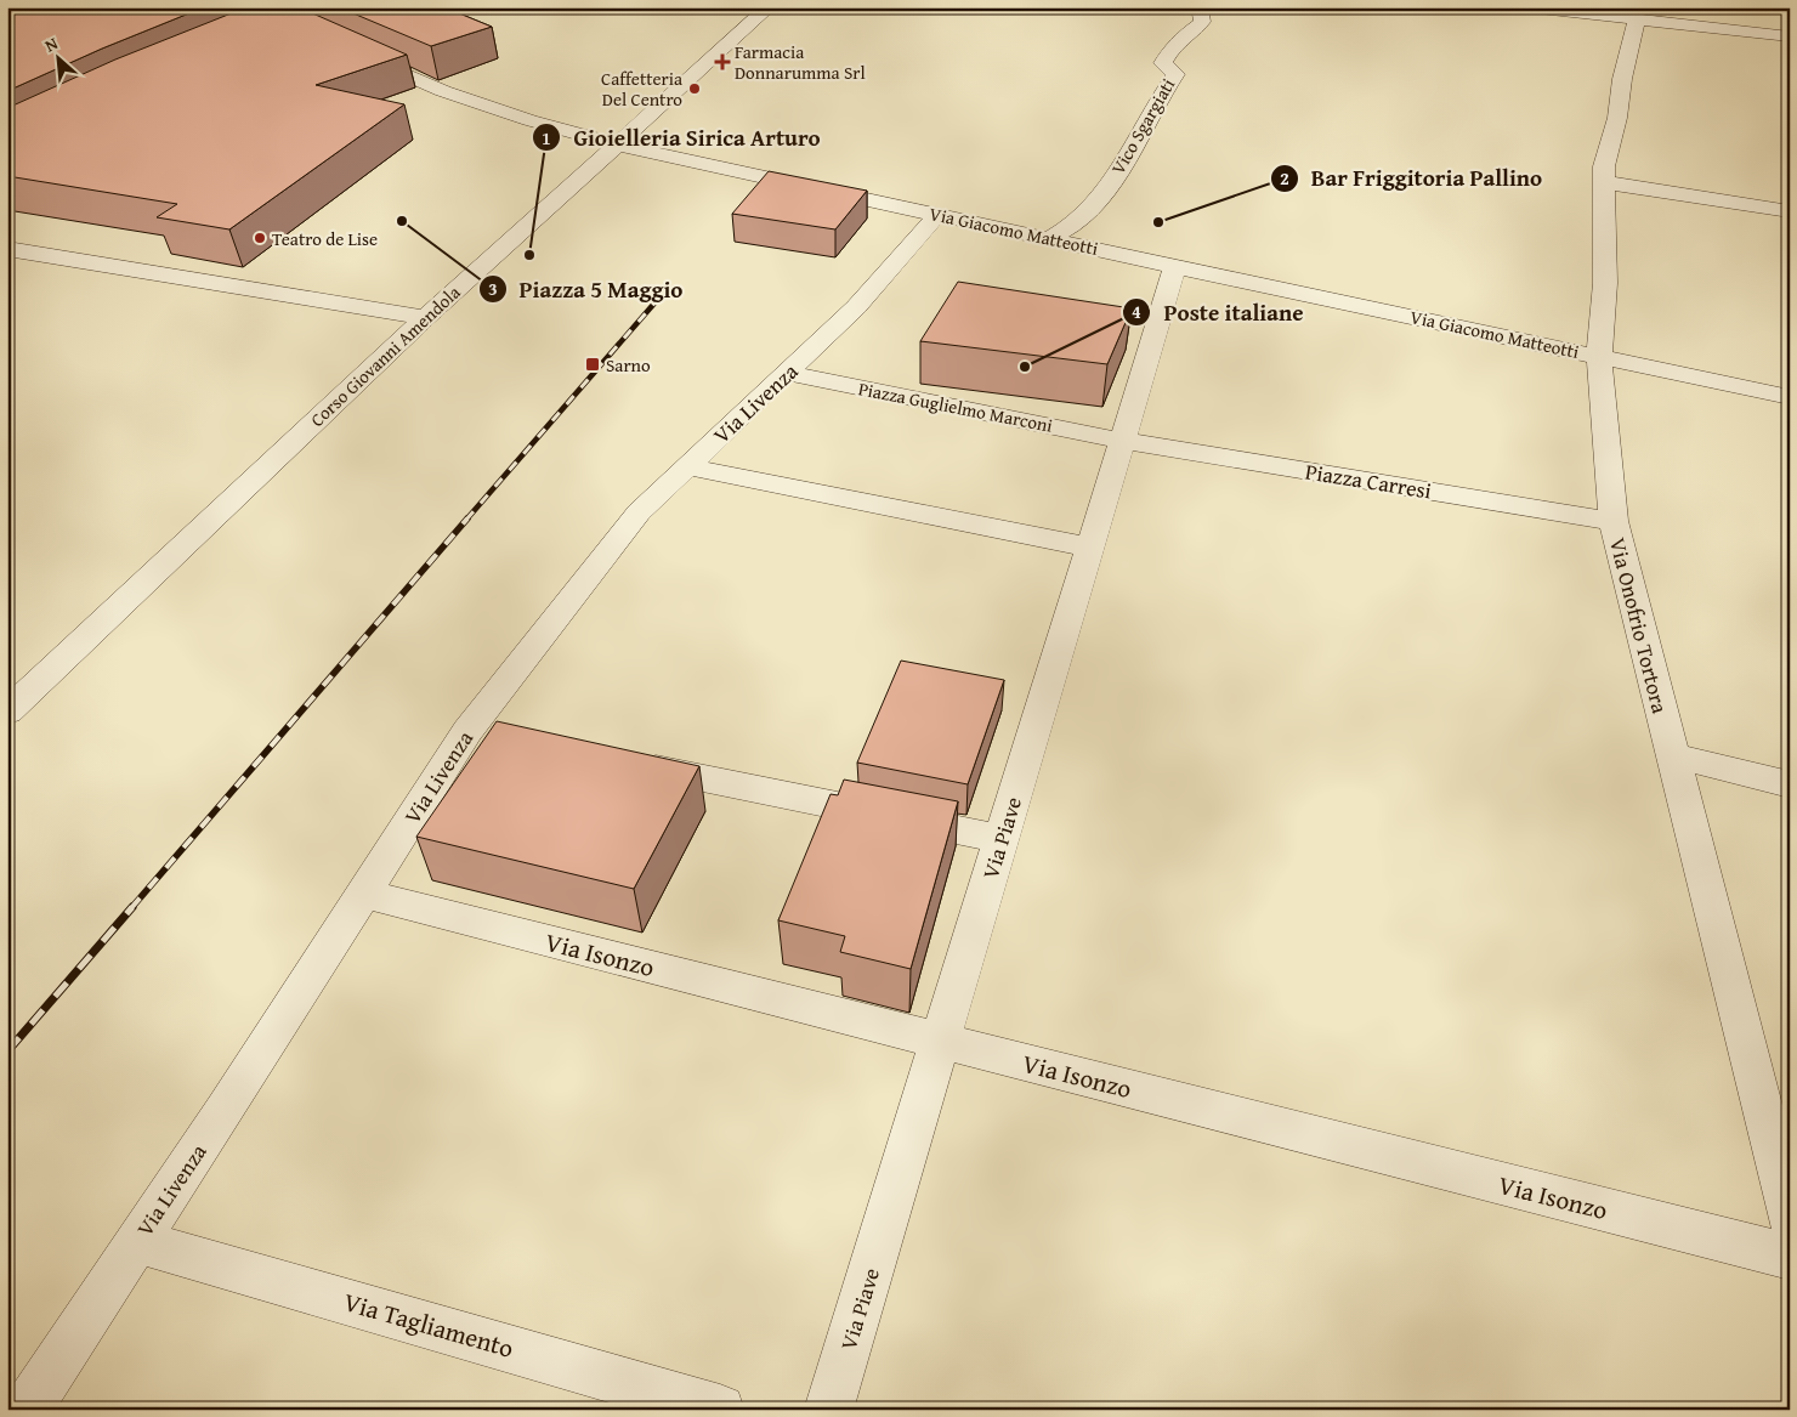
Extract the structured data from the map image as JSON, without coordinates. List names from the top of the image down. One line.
{"streets":{"street":["Vico Sgargiati","Via Giacomo Matteotti","Corso Giovanni Amendola","Via Livenza","Piazza Guglielmo Marconi","Piazza Carresi","Via Onofrio Tortora","Via Piave","Via Isonzo","Via Tagliamento"]},"crossings":[["Vico Sgargiati","Via Giacomo Matteotti"],["Via Giacomo Matteotti","Corso Giovanni Amendola"],["Via Giacomo Matteotti","Via Livenza"],["Via Giacomo Matteotti","Via Onofrio Tortora"],["Via Giacomo Matteotti","Via Piave"],["Via Livenza","Piazza Guglielmo Marconi"],["Via Livenza","Via Isonzo"],["Via Livenza","Via Tagliamento"],["Piazza Guglielmo Marconi","Piazza Carresi"],["Piazza Guglielmo Marconi","Via Piave"],["Piazza Carresi","Via Onofrio Tortora"],["Piazza Carresi","Via Piave"],["Via Piave","Via Isonzo"]],"places":{"health":["Farmacia Donnarumma Srl"],"other":["Caffetteria Del Centro","Piazza 5 Maggio","Bar Friggitoria Pallino","Teatro de Lise","Gioielleria Sirica Arturo","Poste italiane"],"transit":["Sarno"]},"north":"top left"}
